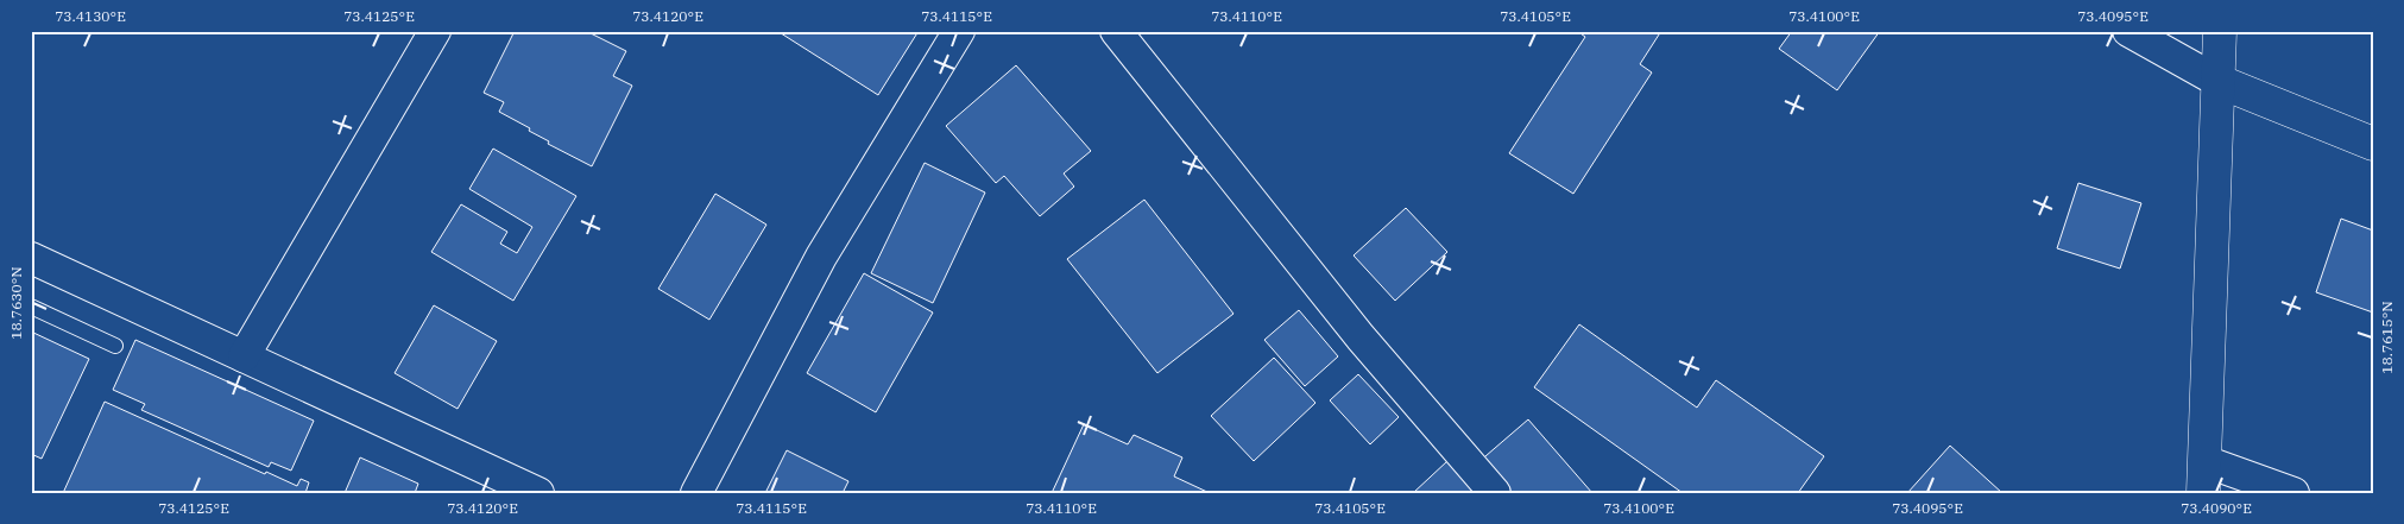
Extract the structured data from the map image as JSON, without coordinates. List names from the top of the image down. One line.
{"coordinates":["73.4130°E","73.4125°E","73.4120°E","73.4115°E","73.4110°E","73.4105°E","73.4100°E","73.4095°E","18.7630°N","18.7615°N","73.4090°E"]}
